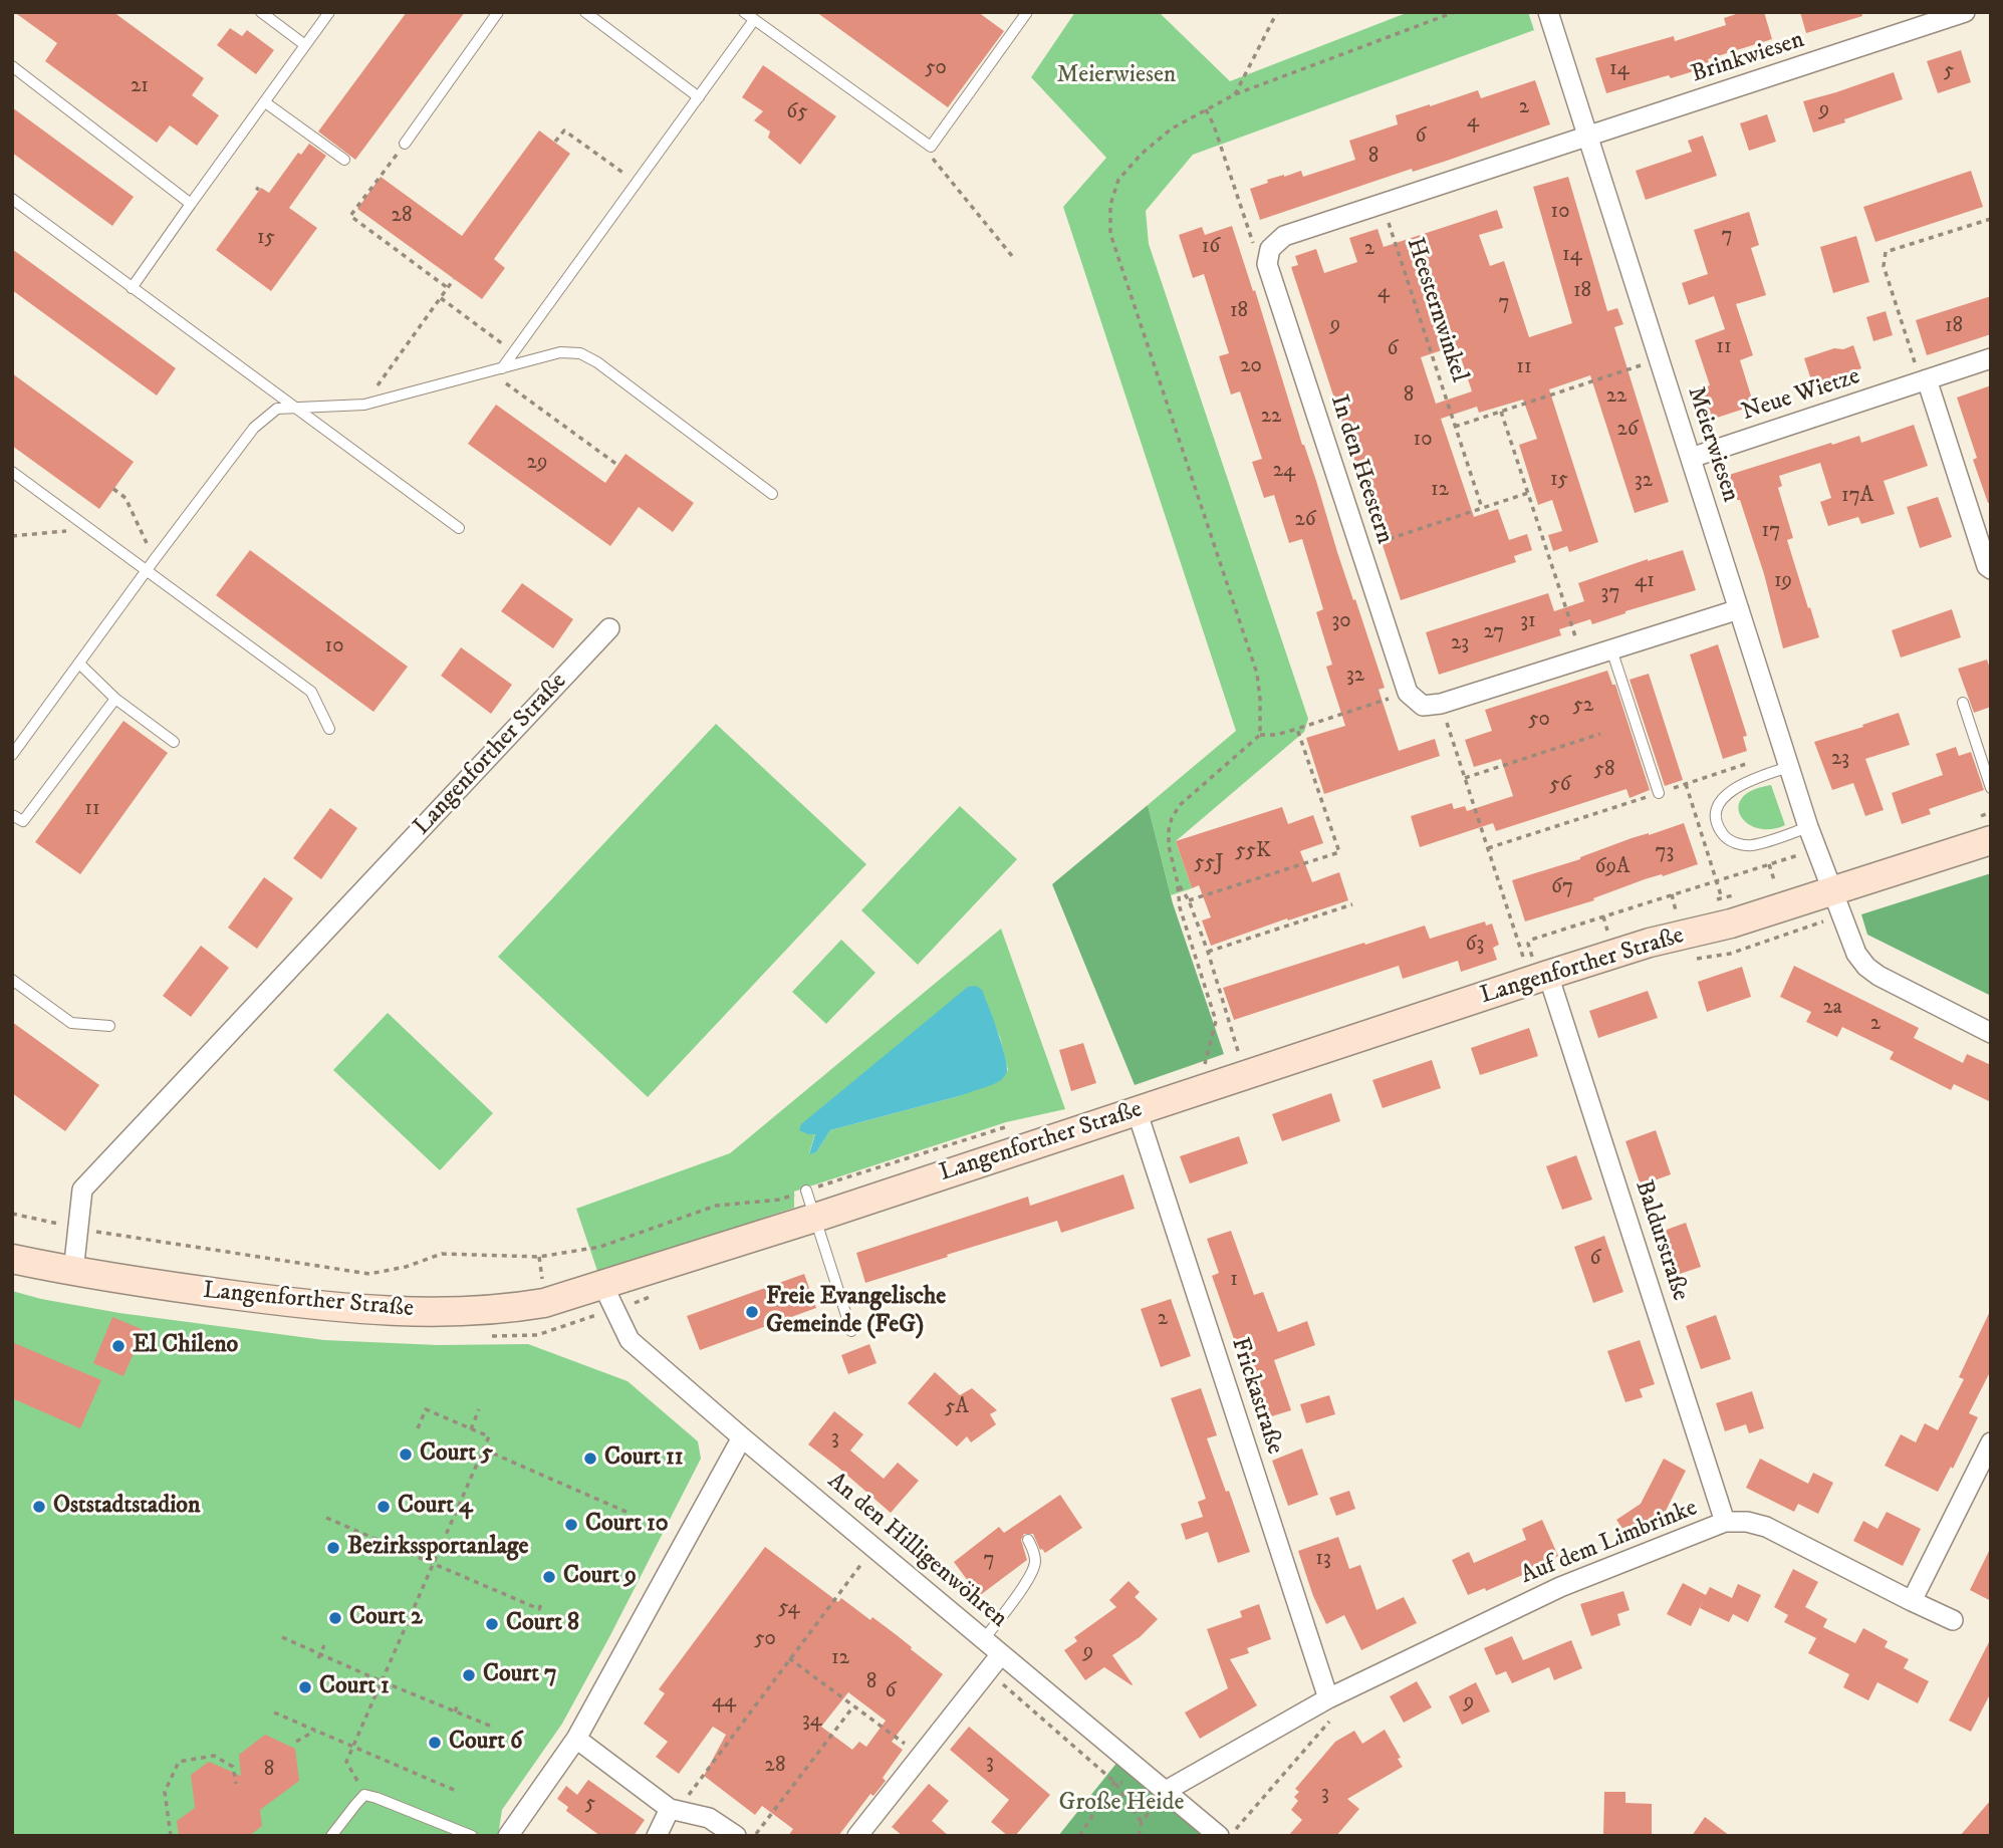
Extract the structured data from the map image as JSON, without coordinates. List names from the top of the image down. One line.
{"streets":{"main road":["Langenforther Straße"],"street":["Brinkwiesen","Neue Wietze","Meierwiesen","In den Heestern","Baldurstraße","Frickastraße","Auf dem Limbrinke","An den Hilligenwöhren"],"path":["Heesternwinkel"]},"crossings":[["Brinkwiesen","Meierwiesen"],["Neue Wietze","Meierwiesen"],["Meierwiesen","Langenforther Straße"],["Langenforther Straße","Baldurstraße"],["Langenforther Straße","Frickastraße"],["Langenforther Straße","An den Hilligenwöhren"],["Baldurstraße","Auf dem Limbrinke"],["Frickastraße","Auf dem Limbrinke"],["Auf dem Limbrinke","An den Hilligenwöhren"]],"parks":["Meierwiesen","Große Heide"],"places":["Freie Evangelische Gemeinde (FeG)","El Chileno","Court 5","Court 11","Oststadtstadion","Court 4","Court 10","Bezirkssportanlage","Court 9","Court 2","Court 8","Court 7","Court 1","Court 6"],"house_numbers":["50","14","5","21","2","9","65","4","6","8","10","28","7","15","16","2","14","18","4","7","18","9","18","11","6","20","11","8","22","22","26","10","29","24","15","32","12","17A","26","17","41","19","37","30","31","27","23","10","32","52","50","23","58","56","11","55K","73","55J","69A","67","63","2a","2","6","1","2","5A","3","13","7","54","50","9","12","8","6","44","9","34","3","28","8","3","5"]}
